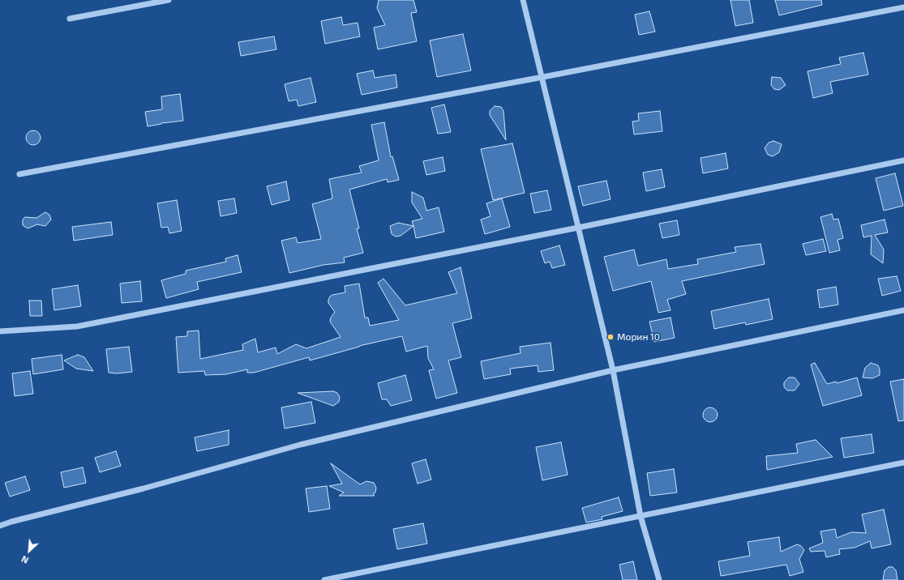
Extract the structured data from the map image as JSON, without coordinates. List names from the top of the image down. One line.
{"places":["Морин 10"],"north":"bottom left"}
